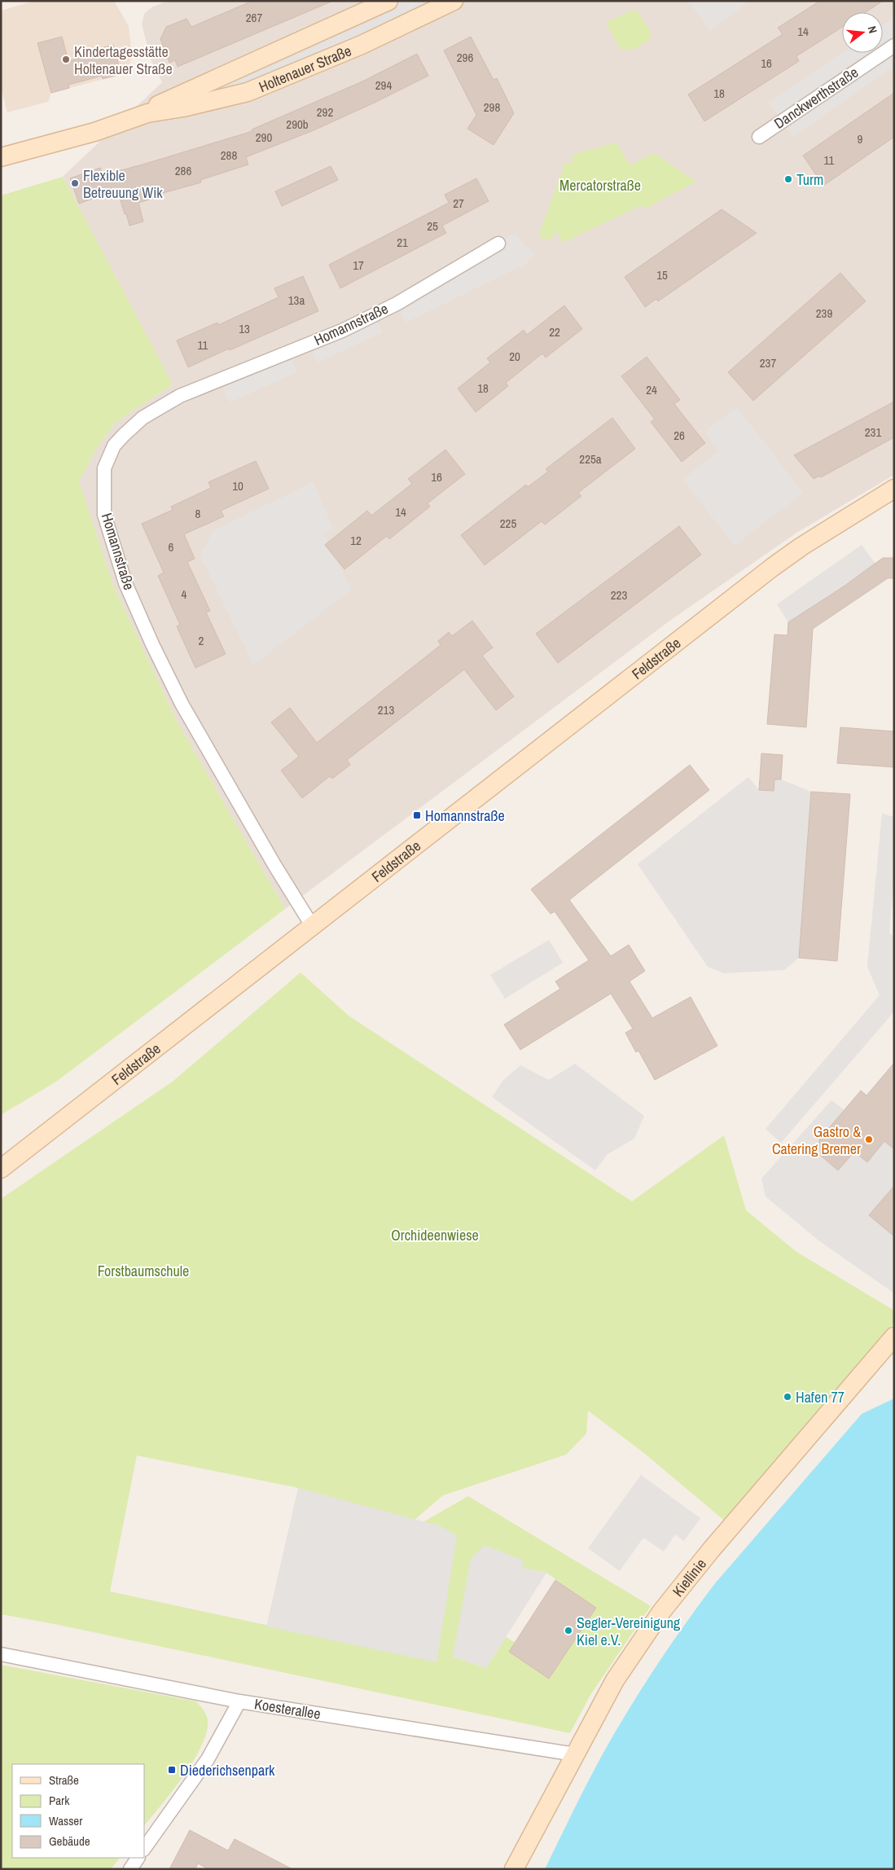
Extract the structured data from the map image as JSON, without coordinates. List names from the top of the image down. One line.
{"streets":{"street":["Holtenauer Straße","Danckwerthstraße","Homannstraße","Feldstraße","Kiellinie","Koesterallee"]},"crossings":[["Homannstraße","Feldstraße"],["Kiellinie","Koesterallee"]],"parks":["Mercatorstraße","Orchideenwiese","Forstbaumschule"],"places":{"other":["Kindertagesstätte Holtenauer Straße","Turm","Flexible Betreuung Wik","Gastro & Catering Bremer","Hafen 77","Segler-Vereinigung Kiel e.V."],"transit":["Homannstraße","Diederichsenpark"]},"house_numbers":["267","14","296","16","294","18","298","292","290b","290","9","288","11","286","27","25","21","17","15","13a","239","13","22","11","20","237","18","24","231","26","225a","16","10","14","8","225","12","6","4","223","2","213"],"legend":["Straße","Park","Wasser","Gebäude"],"north":"right"}
